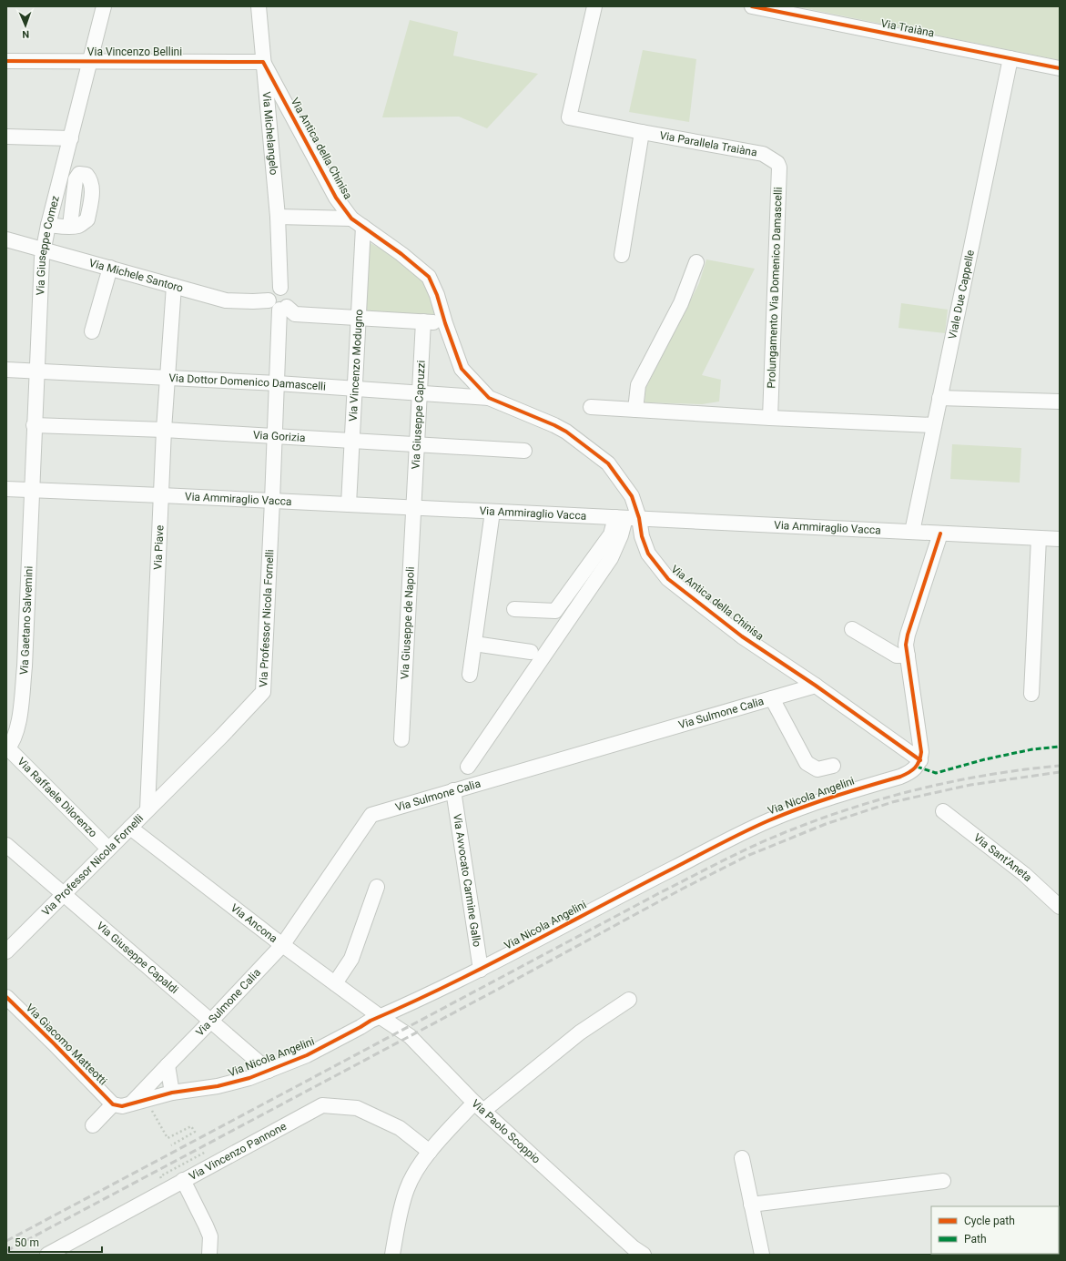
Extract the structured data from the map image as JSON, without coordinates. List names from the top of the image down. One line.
{"streets":{"street":["Via Traiàna","Via Vincenzo Bellini","Via Michelangelo","Via Parallela Traiàna","Via Antica della Chinisa","Via Giuseppe Comez","Via Michele Santoro","Prolungamento Via Domenico Damascelli","Viale Due Cappelle","Via Vincenzo Modugno","Via Dottor Domenico Damascelli","Via Giuseppe Capruzzi","Via Gorizia","Via Ammiraglio Vacca","Via Piave","Via Professor Nicola Fornelli","Via Gaetano Salvemini","Via Giuseppe de Napoli","Via Sulmone Calia","Via Nicola Angelini","Via Raffaele Dilorenzo","Via Sant'Aneta","Via Avvocato Carmine Gallo","Via Ancona","Via Giuseppe Capaldi","Via Giacomo Matteotti","Via Paolo Scoppio","Via Vincenzo Pannone"]},"crossings":[["Via Traiàna","Viale Due Cappelle"],["Via Vincenzo Bellini","Via Michelangelo"],["Via Vincenzo Bellini","Via Antica della Chinisa"],["Via Vincenzo Bellini","Via Giuseppe Comez"],["Via Michelangelo","Via Antica della Chinisa"],["Via Michelangelo","Via Michele Santoro"],["Via Michelangelo","Via Professor Nicola Fornelli"],["Via Parallela Traiàna","Prolungamento Via Domenico Damascelli"],["Via Antica della Chinisa","Via Michele Santoro"],["Via Antica della Chinisa","Via Vincenzo Modugno"],["Via Antica della Chinisa","Via Dottor Domenico Damascelli"],["Via Antica della Chinisa","Via Ammiraglio Vacca"],["Via Antica della Chinisa","Via Sulmone Calia"],["Via Antica della Chinisa","Via Nicola Angelini"],["Via Giuseppe Comez","Via Michele Santoro"],["Via Giuseppe Comez","Via Dottor Domenico Damascelli"],["Via Giuseppe Comez","Via Gorizia"],["Via Giuseppe Comez","Via Ammiraglio Vacca"],["Via Giuseppe Comez","Via Gaetano Salvemini"],["Via Michele Santoro","Via Vincenzo Modugno"],["Via Michele Santoro","Via Giuseppe Capruzzi"],["Via Michele Santoro","Via Piave"],["Via Michele Santoro","Via Professor Nicola Fornelli"],["Viale Due Cappelle","Via Ammiraglio Vacca"],["Via Vincenzo Modugno","Via Dottor Domenico Damascelli"],["Via Vincenzo Modugno","Via Gorizia"],["Via Vincenzo Modugno","Via Ammiraglio Vacca"],["Via Dottor Domenico Damascelli","Via Giuseppe Capruzzi"],["Via Dottor Domenico Damascelli","Via Piave"],["Via Dottor Domenico Damascelli","Via Professor Nicola Fornelli"],["Via Giuseppe Capruzzi","Via Gorizia"],["Via Giuseppe Capruzzi","Via Ammiraglio Vacca"],["Via Giuseppe Capruzzi","Via Giuseppe de Napoli"],["Via Gorizia","Via Piave"],["Via Gorizia","Via Professor Nicola Fornelli"],["Via Ammiraglio Vacca","Via Piave"],["Via Ammiraglio Vacca","Via Professor Nicola Fornelli"],["Via Ammiraglio Vacca","Via Gaetano Salvemini"],["Via Ammiraglio Vacca","Via Giuseppe de Napoli"],["Via Piave","Via Professor Nicola Fornelli"],["Via Professor Nicola Fornelli","Via Raffaele Dilorenzo"],["Via Professor Nicola Fornelli","Via Ancona"],["Via Professor Nicola Fornelli","Via Giuseppe Capaldi"],["Via Gaetano Salvemini","Via Raffaele Dilorenzo"],["Via Sulmone Calia","Via Nicola Angelini"],["Via Sulmone Calia","Via Avvocato Carmine Gallo"],["Via Sulmone Calia","Via Ancona"],["Via Sulmone Calia","Via Giuseppe Capaldi"],["Via Nicola Angelini","Via Avvocato Carmine Gallo"],["Via Nicola Angelini","Via Ancona"],["Via Nicola Angelini","Via Giuseppe Capaldi"],["Via Nicola Angelini","Via Paolo Scoppio"],["Via Ancona","Via Paolo Scoppio"]],"legend":["Cycle path","Path"],"scale_bar":"50 m","north":"bottom"}
